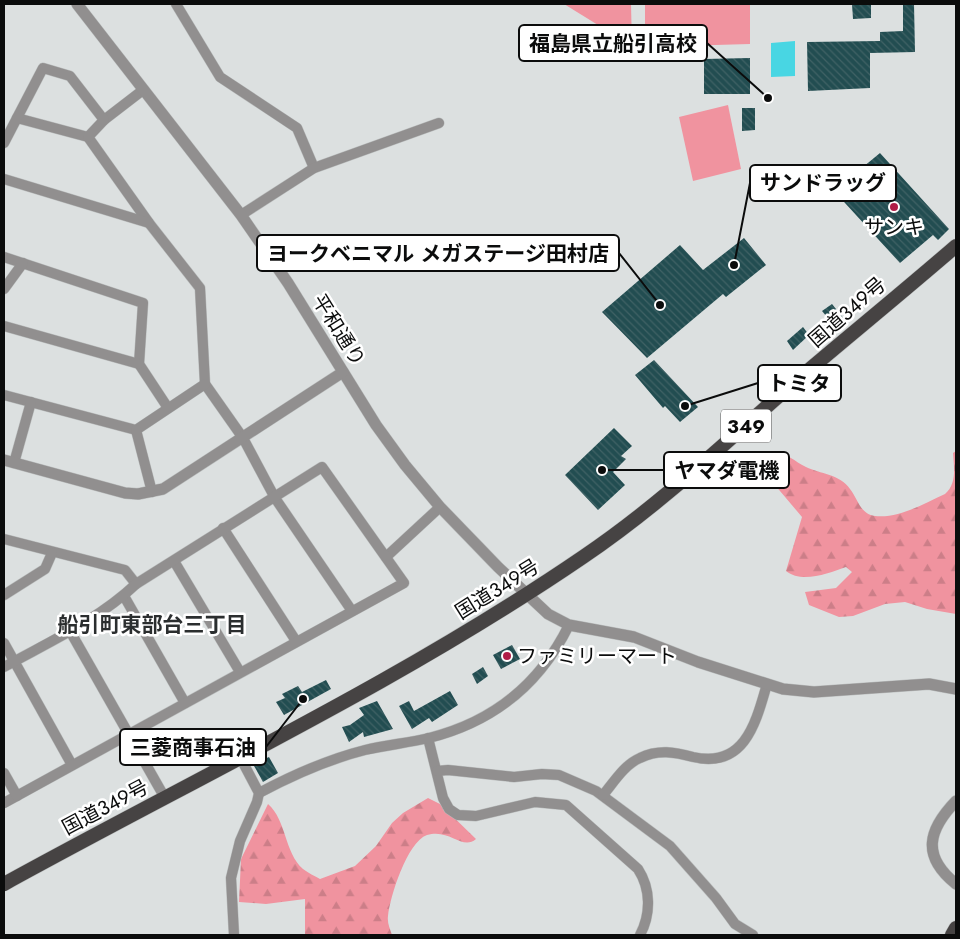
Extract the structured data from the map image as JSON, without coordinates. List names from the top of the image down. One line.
{"streets":{"highway":["国道349号","349"],"street":["平和通り"]},"crossings":[["国道349号","平和通り"]],"districts":["船引町東部台三丁目"],"places":["福島県立船引高校","サンキ","サンドラッグ","ヨークベニマル メガステージ田村店","トミタ","ヤマダ電機","ファミリーマート","三菱商事石油"]}
